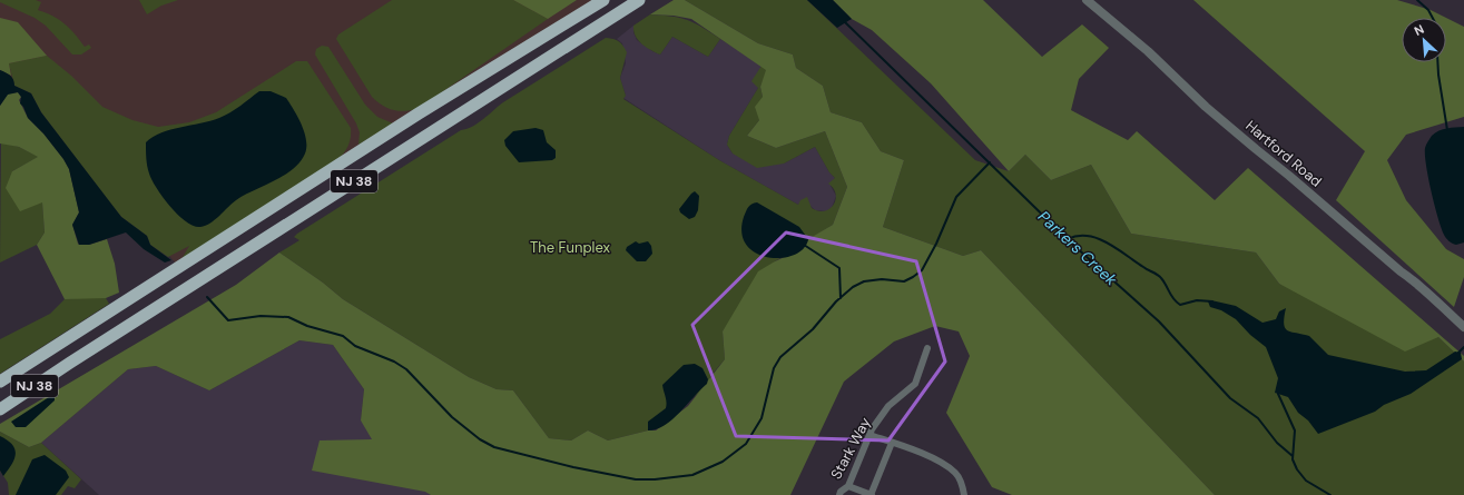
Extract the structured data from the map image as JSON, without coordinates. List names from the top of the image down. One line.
{"streets":{"highway":["NJ 38"],"street":["Hartford Road","Stark Way"]},"water":["Parkers Creek"],"parks":["The Funplex"],"north":"top left"}
